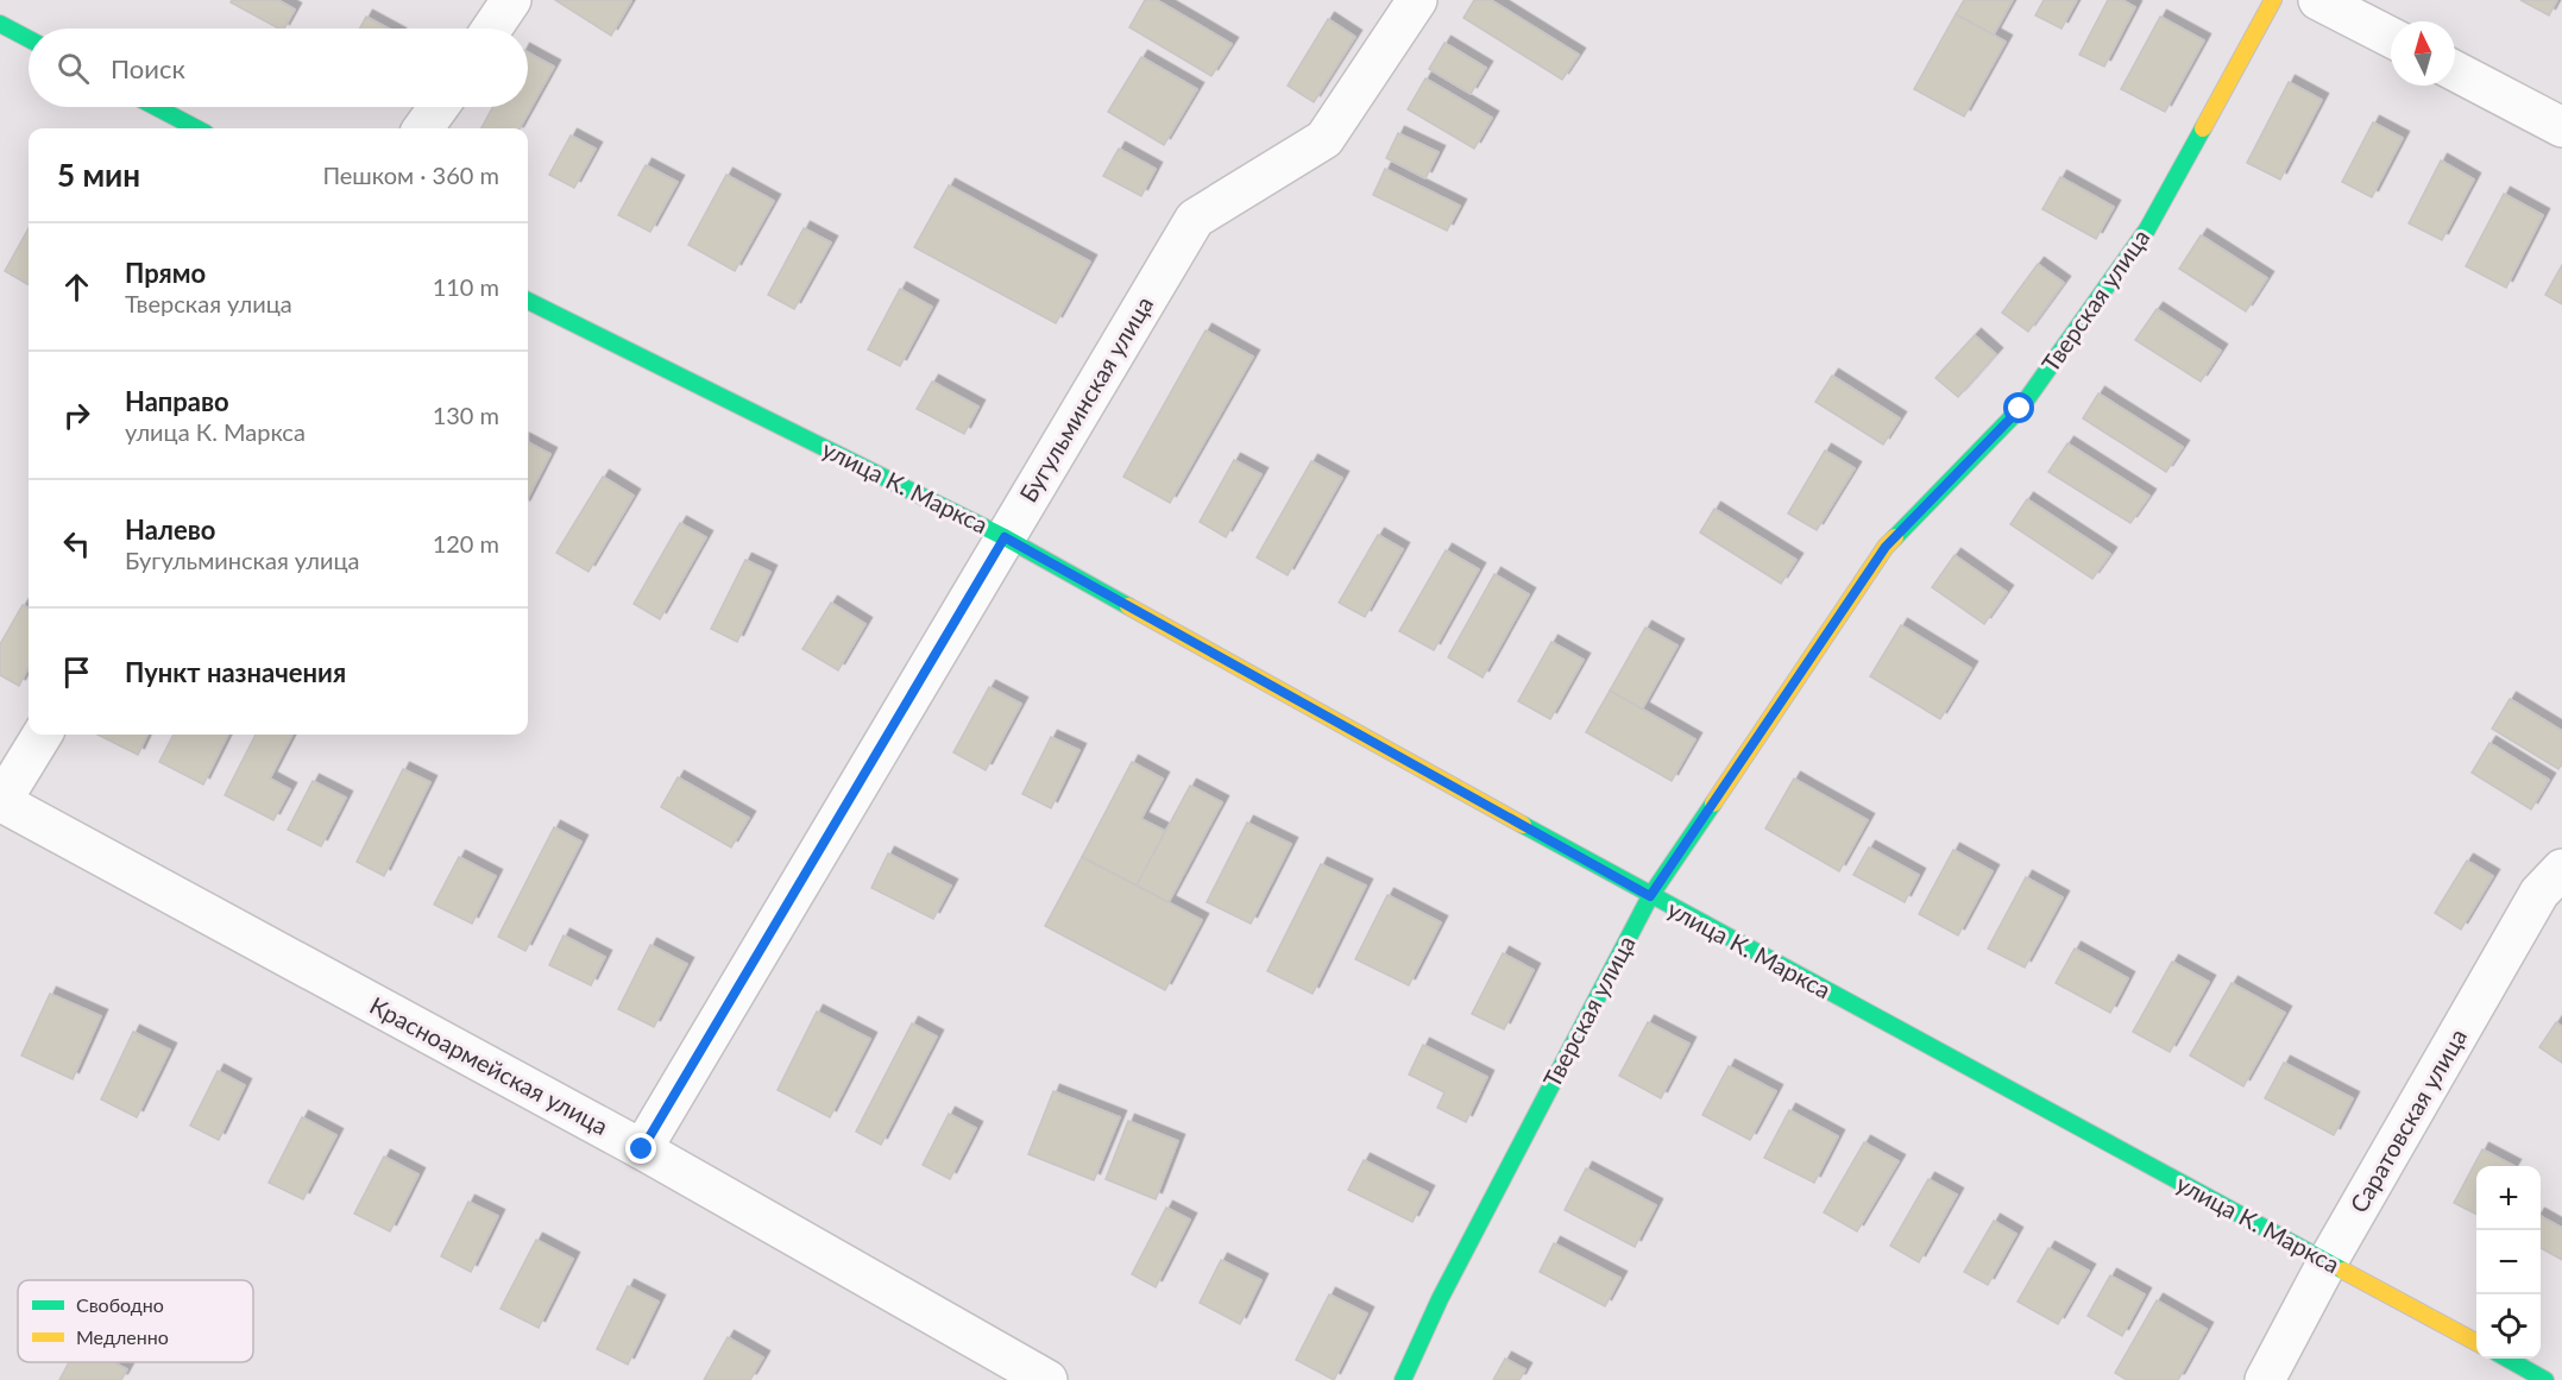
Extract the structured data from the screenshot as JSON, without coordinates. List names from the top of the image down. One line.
{"streets":{"main road":["Тверская улица","улица К. Маркса"],"street":["Бугульминская улица","Красноармейская улица","Саратовская улица"]},"crossings":[["Тверская улица","улица К. Маркса"],["Бугульминская улица","улица К. Маркса"],["Бугульминская улица","Красноармейская улица"],["улица К. Маркса","Саратовская улица"]],"legend":["Свободно","Медленно"],"north":"top","page":{"search":"Поиск","heading":["5 мин","Пешком · 360 m"],"list":[["Прямо","Тверская улица","110 m"],["Направо","улица К. Маркса","130 m"],["Налево","Бугульминская улица","120 m"],"Пункт назначения"],"map_buttons":["+","−"]}}
